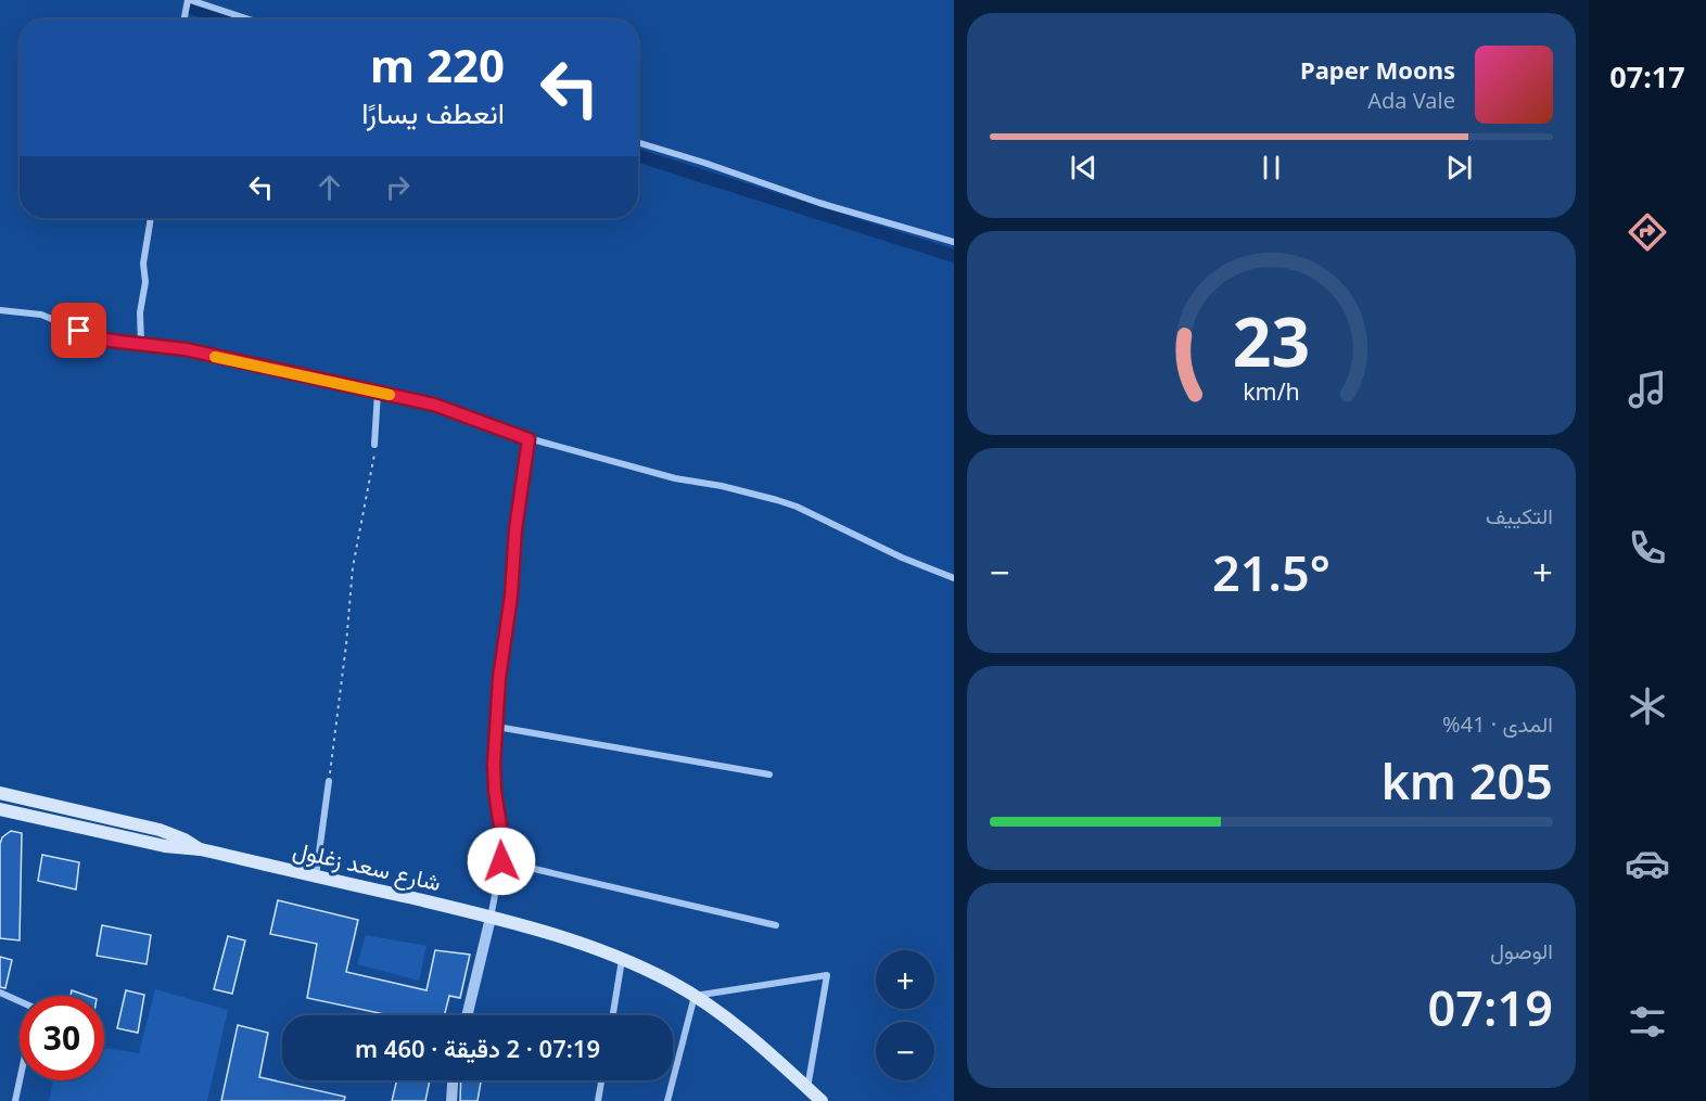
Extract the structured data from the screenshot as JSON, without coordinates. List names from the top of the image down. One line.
{"streets":{"main road":["شارع سعد زغلول"]},"page":{"tabs":"07:17","turn":["220 m","انعطف يسارًا"],"song":["Paper Moons","Ada Vale"],"tile":["التكييف",["المدى · 41%","205 km"],["الوصول","07:19"]],"heat":["−","21.5°","+"],"map_buttons":["+","−"],"limit":"30","trip":"07:19 · 2 دقيقة · 460 m","gauge":["23","km/h"]}}
